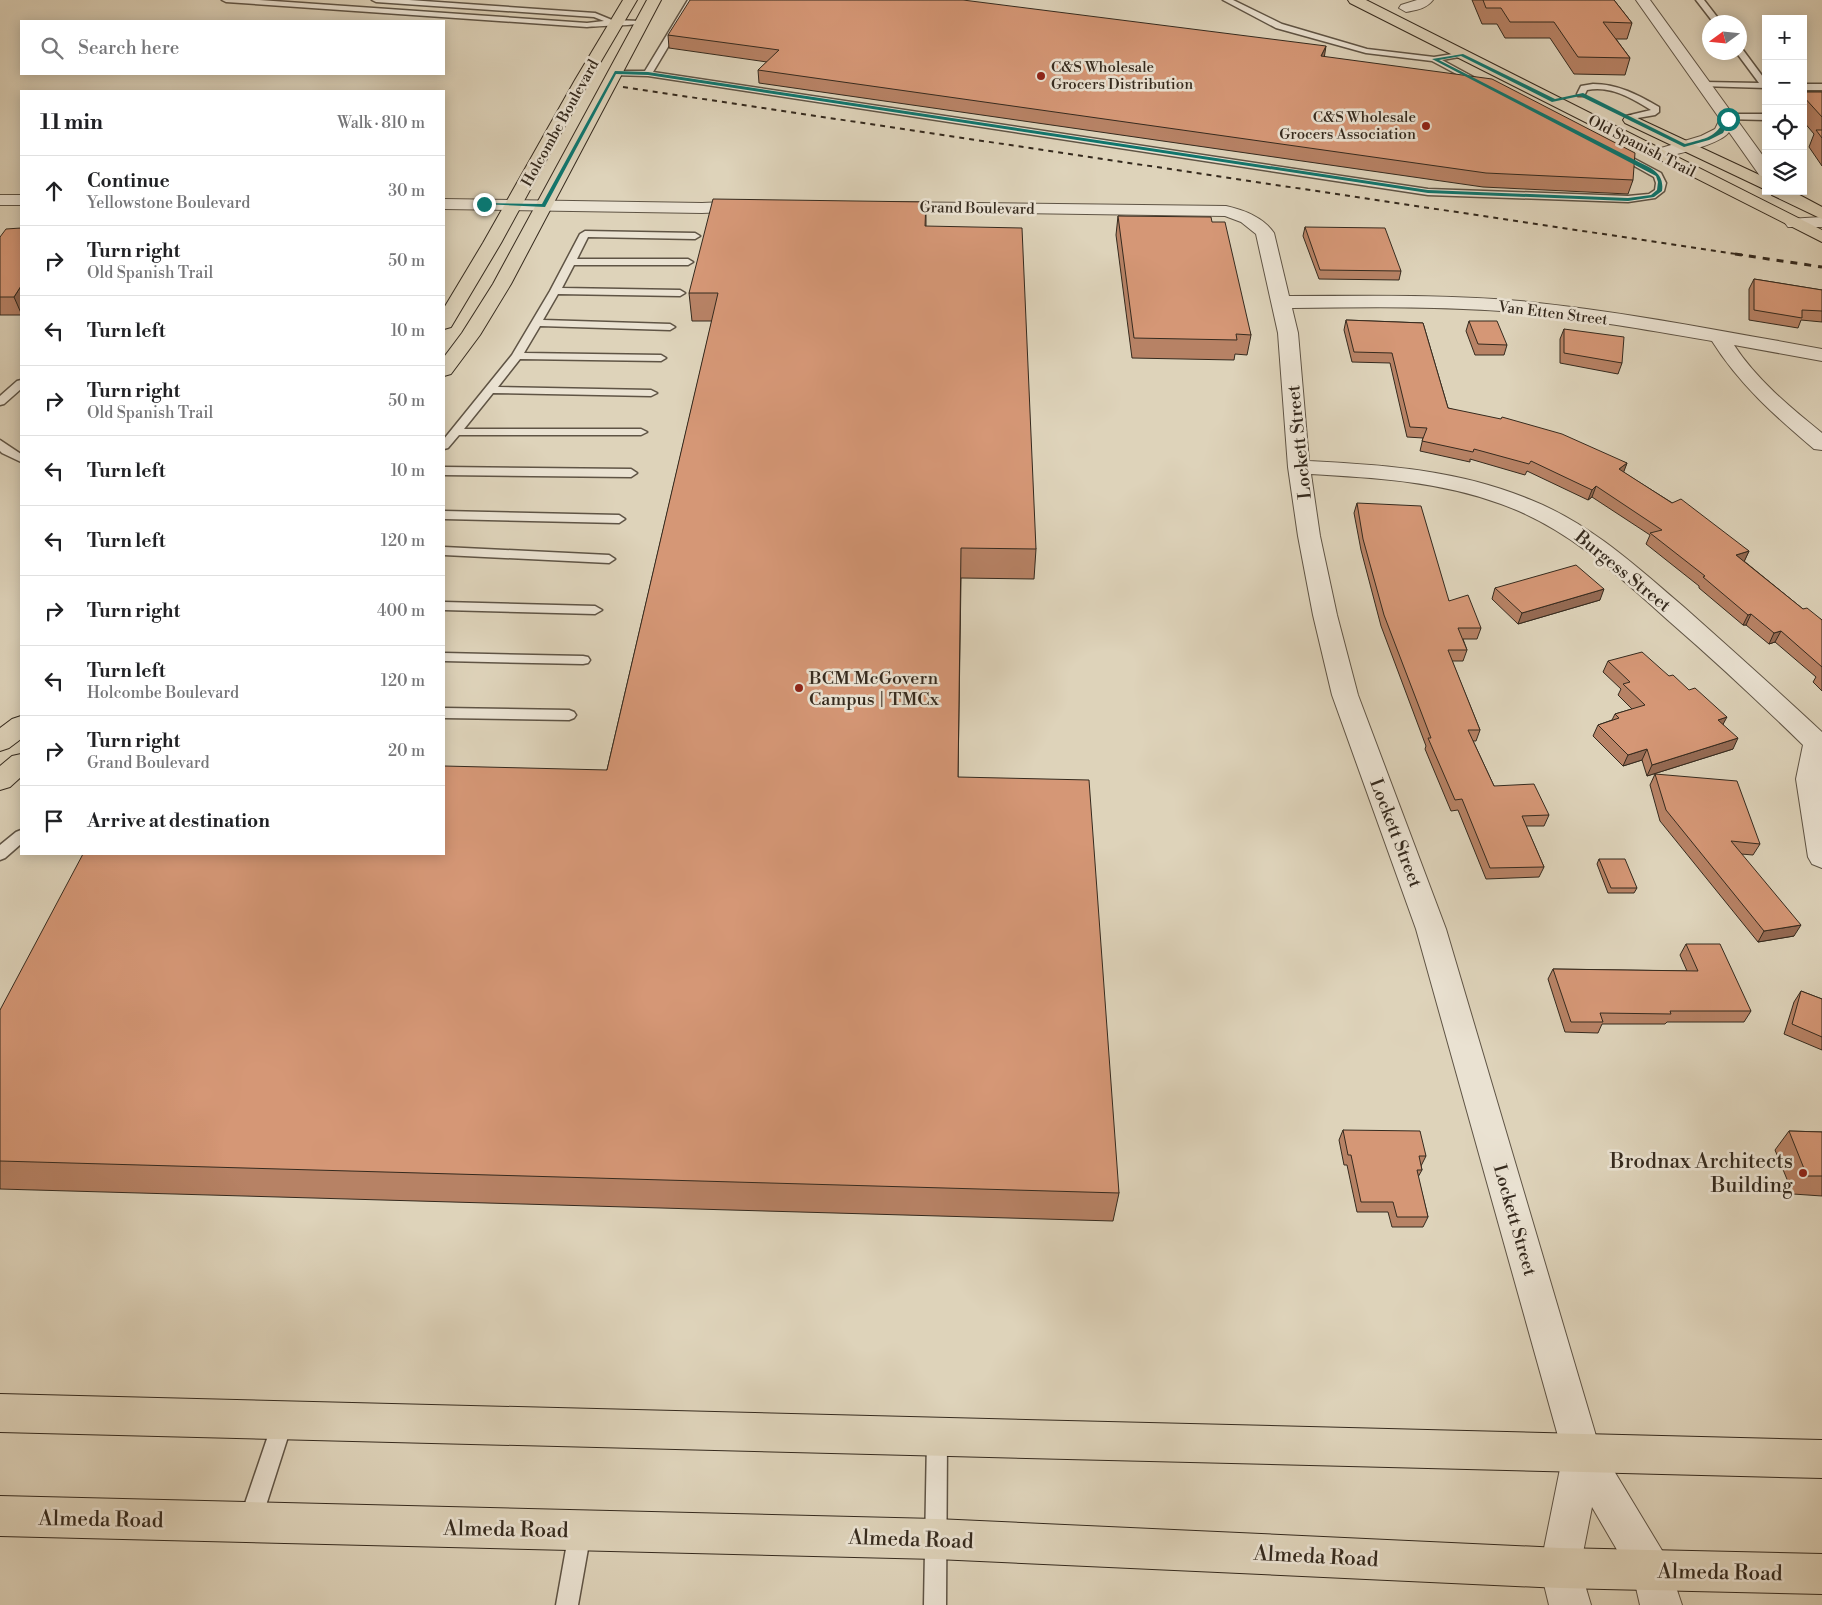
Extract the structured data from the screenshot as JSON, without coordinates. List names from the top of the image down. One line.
{"streets":{"main road":["Holcombe Boulevard","Old Spanish Trail","Almeda Road"],"street":["Grand Boulevard","Van Etten Street","Lockett Street","Burgess Street"]},"crossings":[["Grand Boulevard","Lockett Street"],["Van Etten Street","Lockett Street"],["Lockett Street","Burgess Street"]],"places":["C&S Wholesale Grocers Distribution","C&S Wholesale Grocers Association","BCM McGovern Campus | TMCx","Brodnax Architects Building"],"north":"left","page":{"map_buttons":["+","−"],"search":"Search here","heading":["11 min","Walk · 810 m"],"list":[["Continue","Yellowstone Boulevard","30 m"],["Turn right","Old Spanish Trail","50 m"],["Turn left","10 m"],["Turn right","Old Spanish Trail","50 m"],["Turn left","10 m"],["Turn left","120 m"],["Turn right","400 m"],["Turn left","Holcombe Boulevard","120 m"],["Turn right","Grand Boulevard","20 m"],"Arrive at destination"]}}
